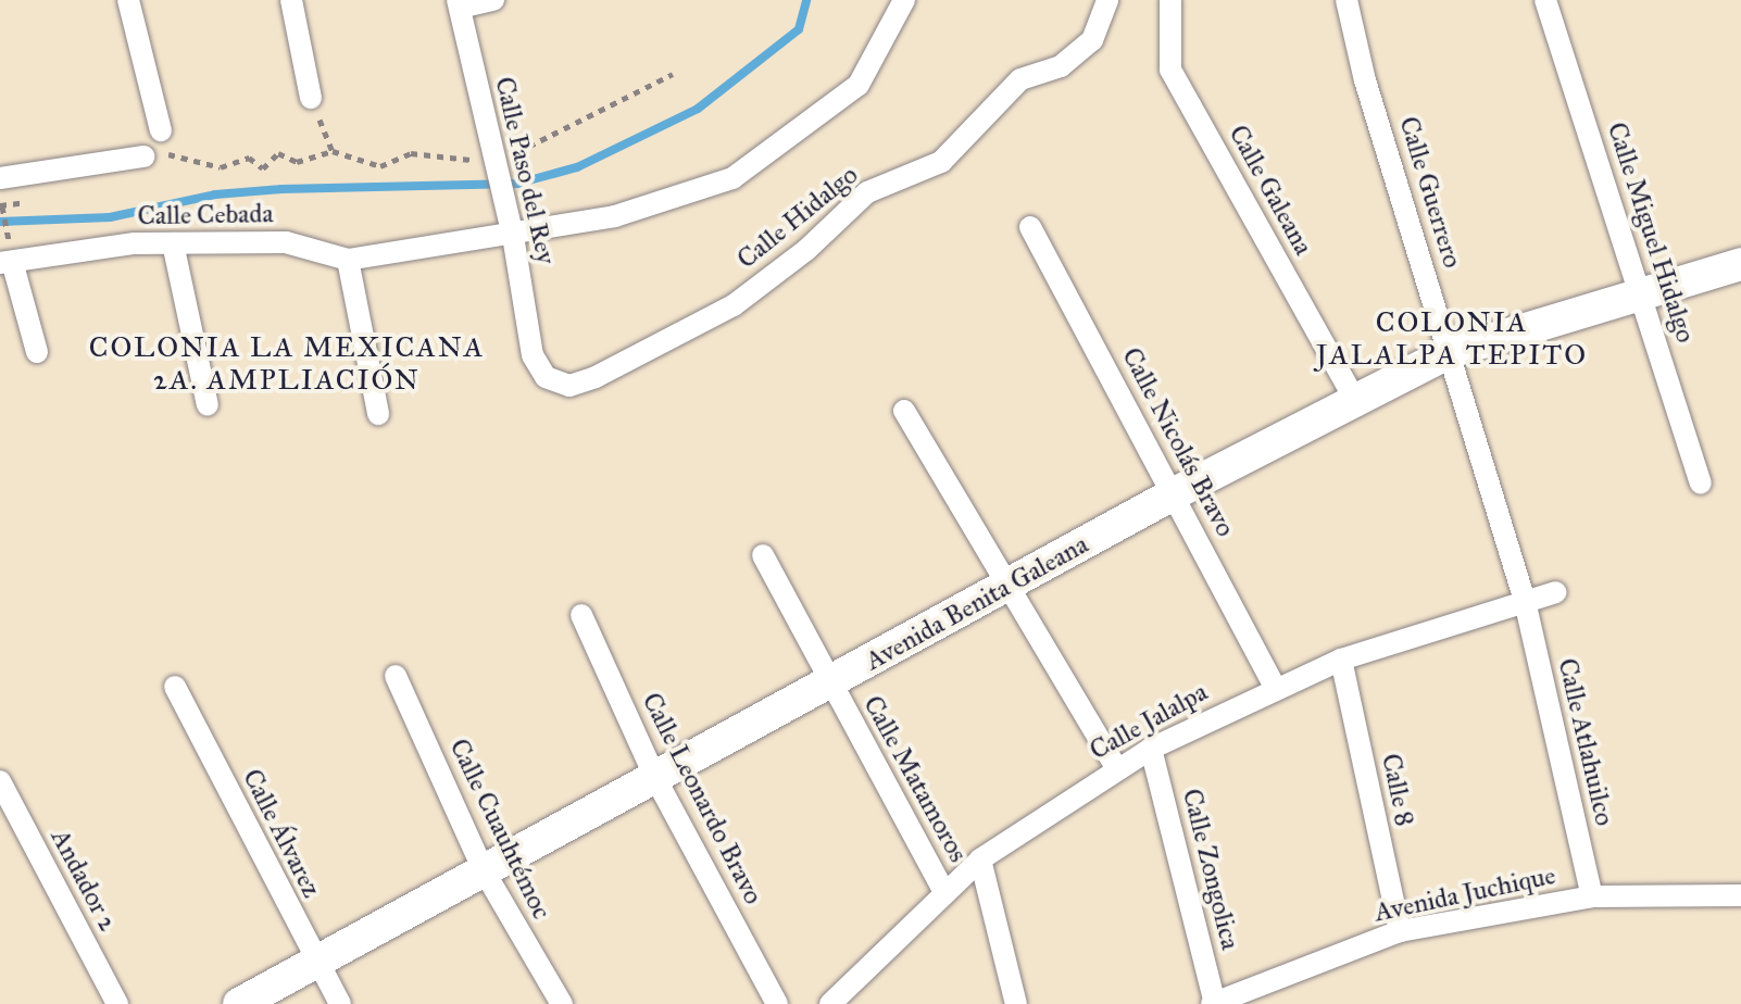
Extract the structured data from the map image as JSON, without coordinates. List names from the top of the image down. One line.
{"streets":{"street":["Calle Paso del Rey","Calle Galeana","Calle Guerrero","Calle Cebada","Calle Hidalgo","Calle Miguel Hidalgo","Calle Nicolás Bravo","Avenida Benita Galeana","Calle Jalalpa","Calle Atlahuilco","Calle Matamoros","Calle 8","Calle Leonardo Bravo","Calle Cuauhtémoc","Calle Álvarez","Calle Zongolica","Andador 2","Avenida Juchique"]},"crossings":[["Calle Paso del Rey","Calle Cebada"],["Calle Paso del Rey","Calle Hidalgo"],["Calle Galeana","Avenida Benita Galeana"],["Calle Guerrero","Avenida Benita Galeana"],["Calle Guerrero","Calle Jalalpa"],["Calle Guerrero","Calle Atlahuilco"],["Calle Miguel Hidalgo","Avenida Benita Galeana"],["Calle Nicolás Bravo","Avenida Benita Galeana"],["Calle Nicolás Bravo","Calle Jalalpa"],["Avenida Benita Galeana","Calle Matamoros"],["Avenida Benita Galeana","Calle Leonardo Bravo"],["Avenida Benita Galeana","Calle Cuauhtémoc"],["Avenida Benita Galeana","Calle Álvarez"],["Calle Jalalpa","Calle Atlahuilco"],["Calle Jalalpa","Calle Matamoros"],["Calle Jalalpa","Calle 8"],["Calle Jalalpa","Calle Zongolica"],["Calle Atlahuilco","Avenida Juchique"],["Calle 8","Avenida Juchique"],["Calle Zongolica","Avenida Juchique"]],"districts":["COLONIA JALALPA TEPITO","COLONIA LA MEXICANA 2A. AMPLIACIÓN"]}
